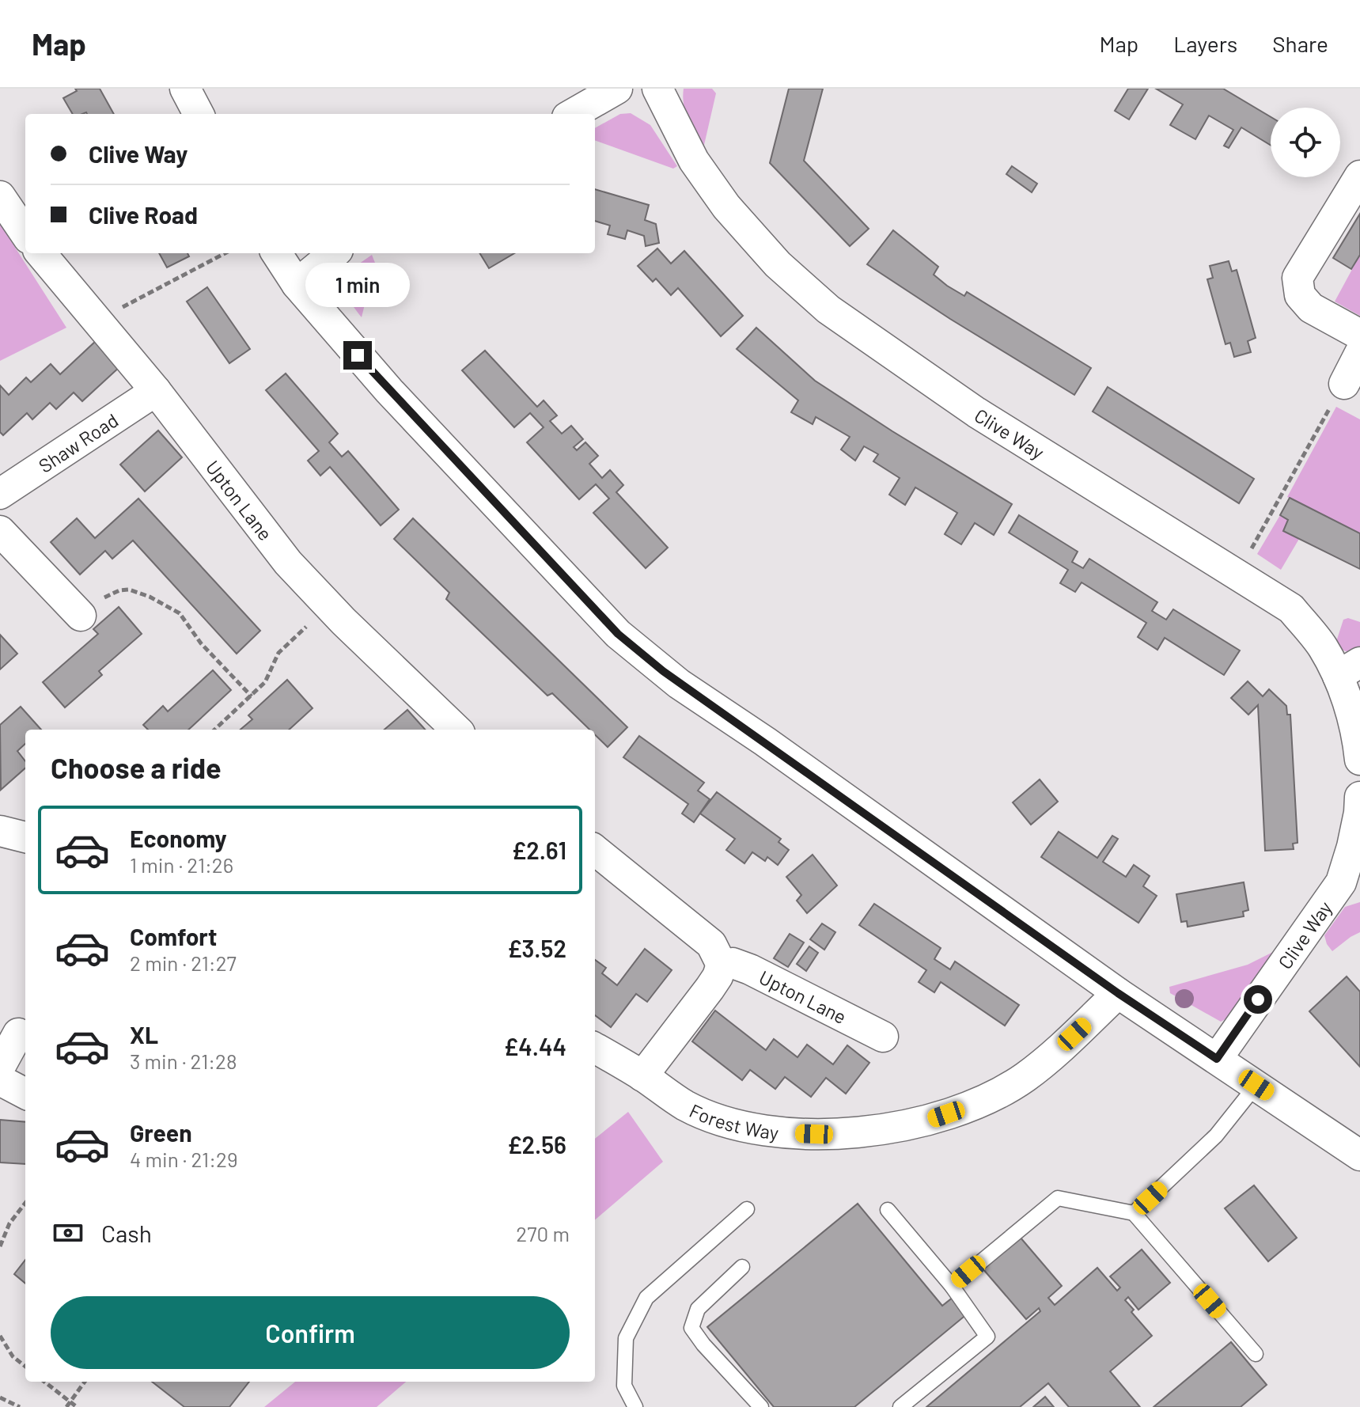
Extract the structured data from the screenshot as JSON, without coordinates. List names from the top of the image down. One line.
{"streets":{"street":["Clive Way","Shaw Road","Upton Lane","Forest Way"]},"crossings":[["Shaw Road","Upton Lane"]],"page":{"header":"Map","nav":["Map","Layers","Share"],"banner":["Clive Way","Clive Road"],"bubble":"1 min","heading":"Choose a ride","list":[{"name":"Economy","note":"1 min · 21:26","value":"£2.61"},{"name":"Comfort","note":"2 min · 21:27","value":"£3.52"},{"name":"XL","note":"3 min · 21:28","value":"£4.44"},{"name":"Green","note":"4 min · 21:29","value":"£2.56"}],"pay":["Cash","270 m"],"buttons":"Confirm"}}
